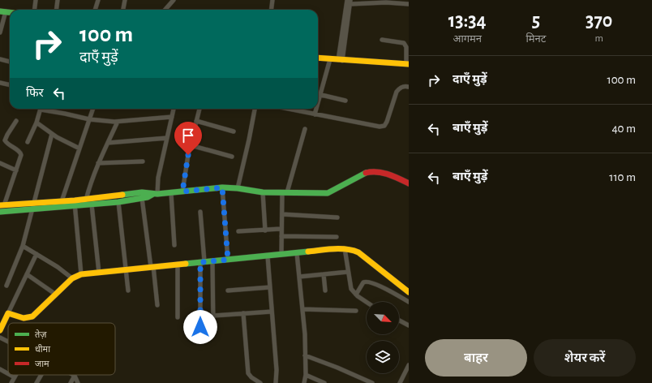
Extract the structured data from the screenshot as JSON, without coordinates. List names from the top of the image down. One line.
{"legend":["तेज़","धीमा","जाम"],"north":"bottom right","page":{"eta":["13:34","आगमन","5","मिनट","370","m"],"turn":["100 m","दाएँ मुड़ें"],"list":[{"name":"दाएँ मुड़ें","value":"100 m"},{"name":"बाएँ मुड़ें","value":"40 m"},{"name":"बाएँ मुड़ें","value":"110 m"}],"then":"फिर","buttons":["बाहर","शेयर करें"]}}
